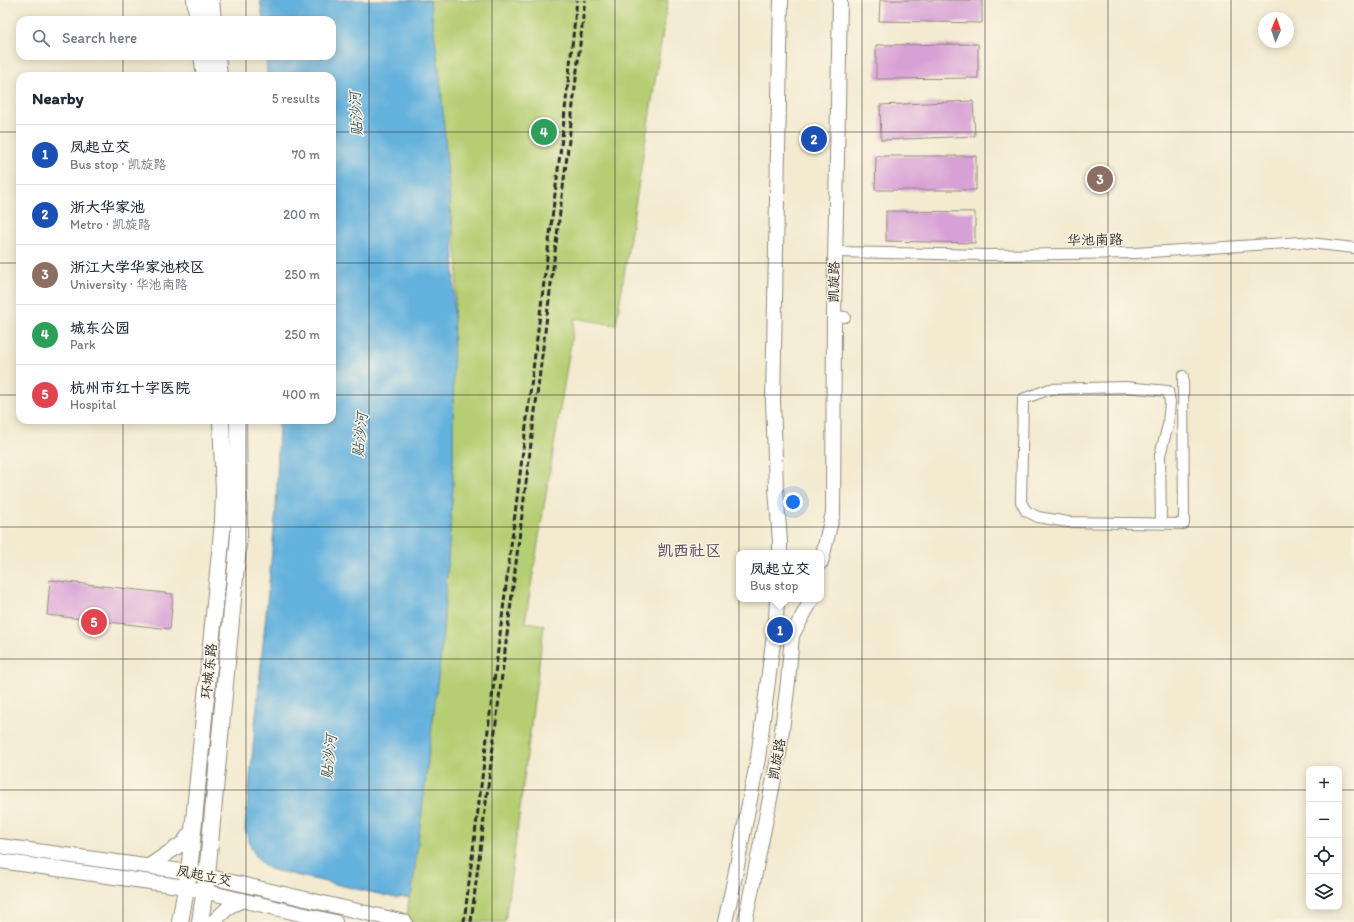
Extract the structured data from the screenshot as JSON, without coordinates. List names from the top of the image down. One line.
{"streets":{"main road":["凯旋路","环城东路","凤起立交"],"street":["华池南路"]},"crossings":[["华池南路","凯旋路"],["环城东路","凤起立交"]],"districts":["凯西社区"],"water":["贴沙河"],"north":"top","page":{"search":"Search here","heading":["Nearby","5 results"],"pins":["4","2","3","5","1"],"list":[{"mark":"1","name":"凤起立交","note":"Bus stop · 凯旋路","value":"70 m"},{"mark":"2","name":"浙大华家池","note":"Metro · 凯旋路","value":"200 m"},{"mark":"3","name":"浙江大学华家池校区","note":"University · 华池南路","value":"250 m"},{"mark":"4","name":"城东公园","note":"Park","value":"250 m"},{"mark":"5","name":"杭州市红十字医院","note":"Hospital","value":"400 m"}],"popup":["凤起立交","Bus stop"],"map_buttons":["+","−"]}}
